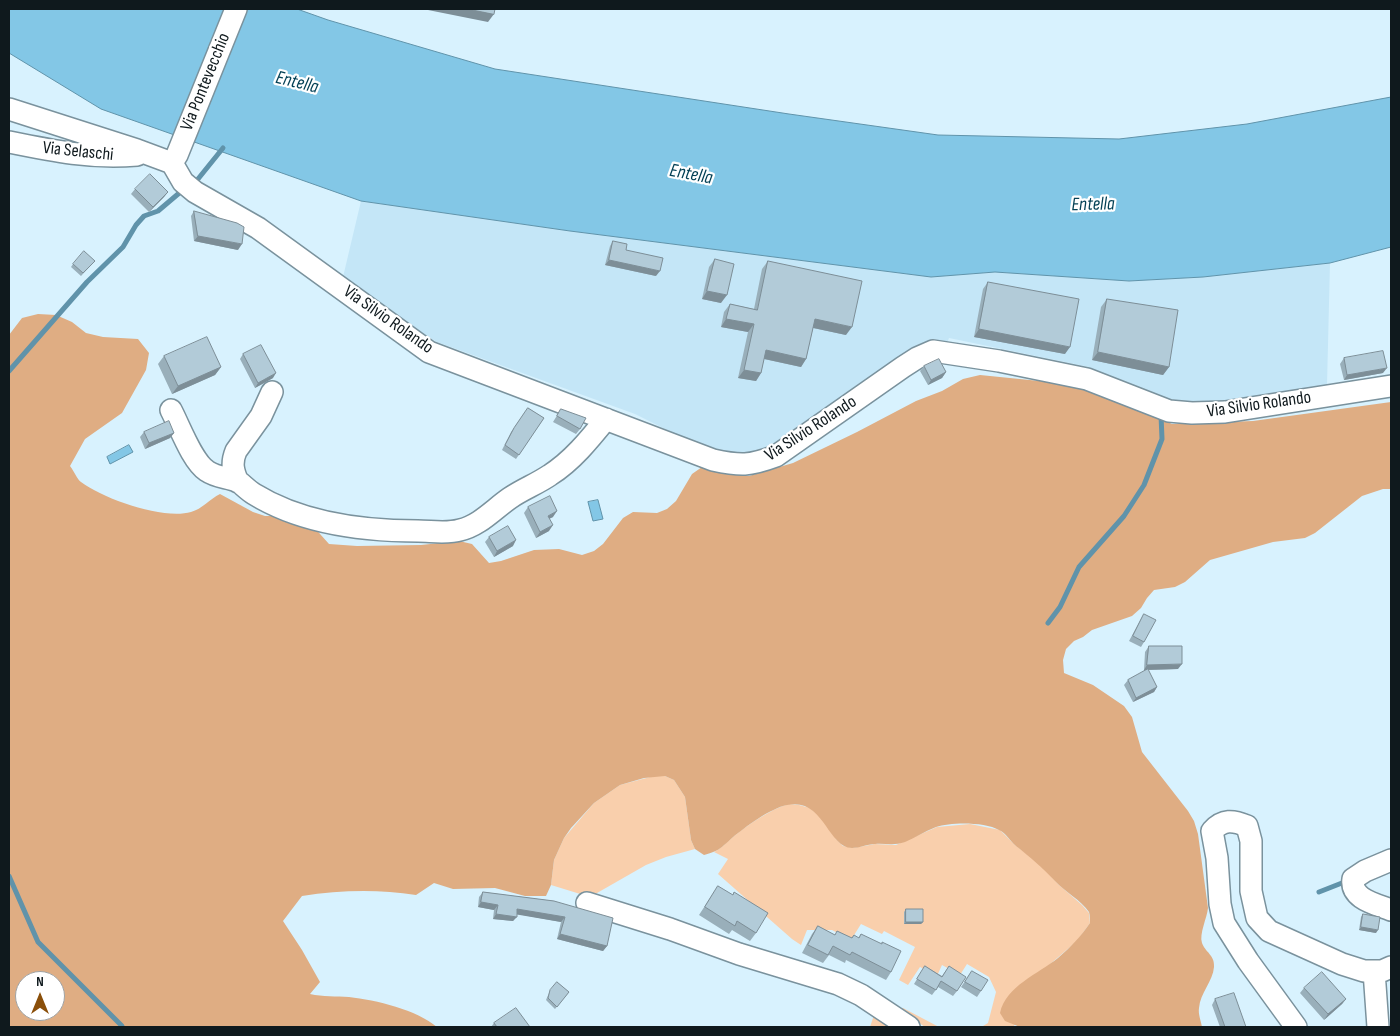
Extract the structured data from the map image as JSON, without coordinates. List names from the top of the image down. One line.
{"streets":{"street":["Via Pontevecchio","Via Selaschi","Via Silvio Rolando"]},"crossings":[["Via Pontevecchio","Via Silvio Rolando"]],"water":["Entella"],"north":"top"}
